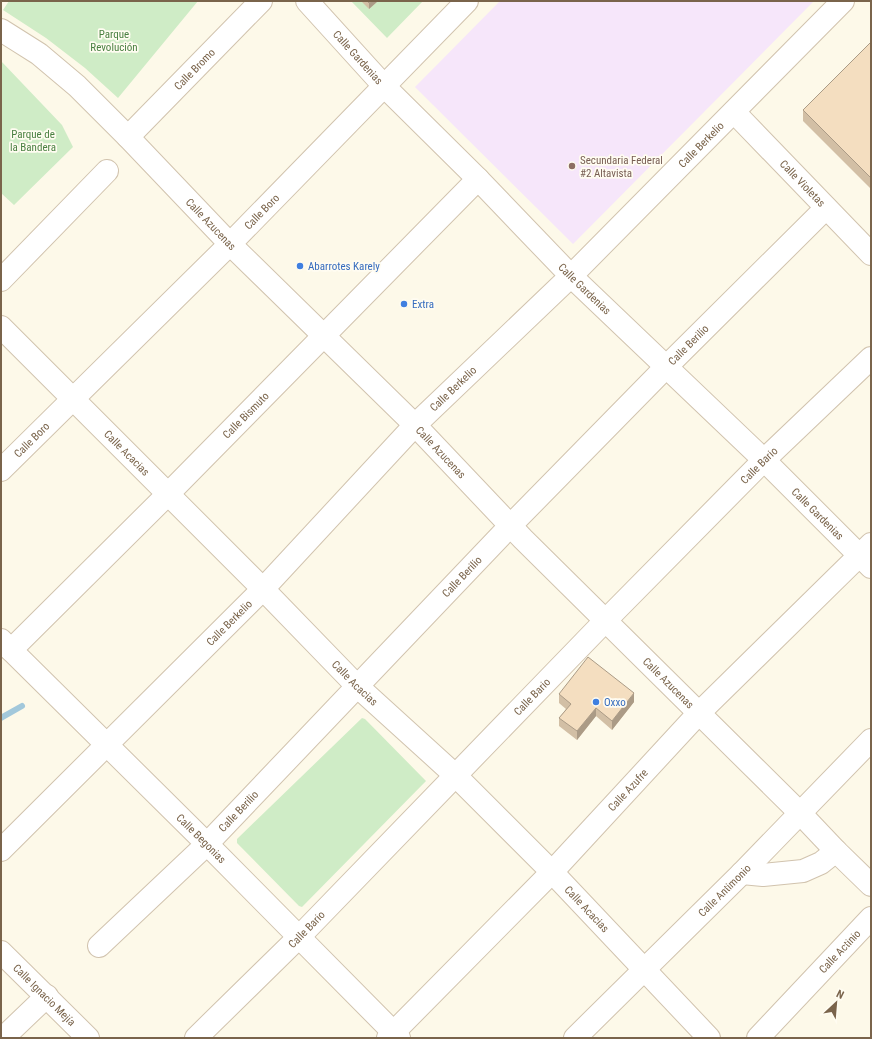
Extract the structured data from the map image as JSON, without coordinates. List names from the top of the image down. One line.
{"streets":{"street":["Calle Gardenias","Calle Bromo","Calle Berkelio","Calle Violetas","Calle Boro","Calle Azucenas","Calle Berilio","Calle Bismuto","Calle Acacias","Calle Bario","Calle Azufre","Calle Begonias","Calle Antimonio","Calle Actinio","Calle Ignacio Mejía"]},"crossings":[["Calle Gardenias","Calle Berkelio"],["Calle Gardenias","Calle Boro"],["Calle Gardenias","Calle Berilio"],["Calle Gardenias","Calle Bismuto"],["Calle Gardenias","Calle Bario"],["Calle Gardenias","Calle Azufre"],["Calle Bromo","Calle Azucenas"],["Calle Berkelio","Calle Violetas"],["Calle Berkelio","Calle Azucenas"],["Calle Berkelio","Calle Acacias"],["Calle Berkelio","Calle Begonias"],["Calle Violetas","Calle Berilio"],["Calle Boro","Calle Azucenas"],["Calle Boro","Calle Acacias"],["Calle Azucenas","Calle Berilio"],["Calle Azucenas","Calle Bismuto"],["Calle Azucenas","Calle Bario"],["Calle Azucenas","Calle Azufre"],["Calle Azucenas","Calle Antimonio"],["Calle Berilio","Calle Acacias"],["Calle Berilio","Calle Begonias"],["Calle Bismuto","Calle Acacias"],["Calle Bismuto","Calle Begonias"],["Calle Acacias","Calle Bario"],["Calle Acacias","Calle Azufre"],["Calle Acacias","Calle Antimonio"],["Calle Bario","Calle Begonias"],["Calle Azufre","Calle Begonias"]],"parks":["Parque Revolución","Parque de la Bandera"],"places":["Secundaria Federal #2 Altavista","Abarrotes Karely","Extra","Oxxo"],"north":"top right"}
